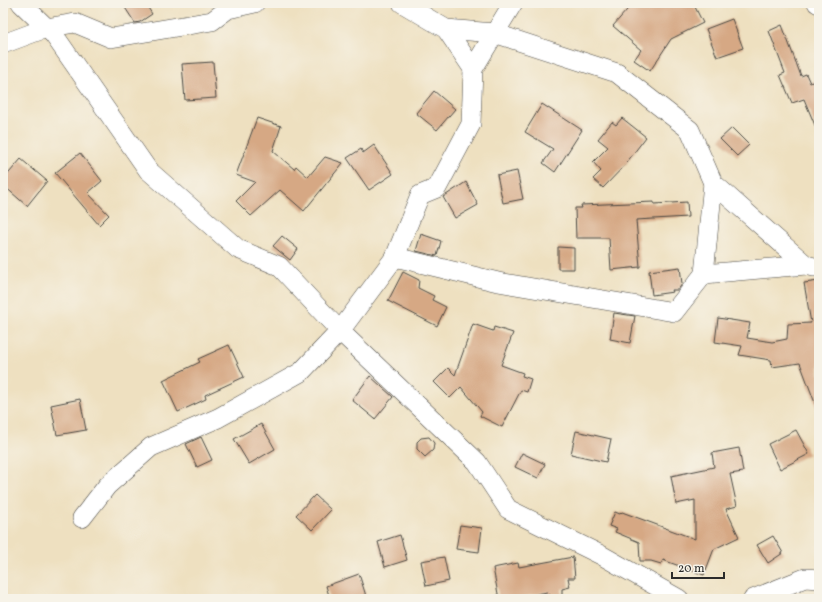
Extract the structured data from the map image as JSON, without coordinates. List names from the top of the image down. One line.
{"scale_bar":"20 m"}
